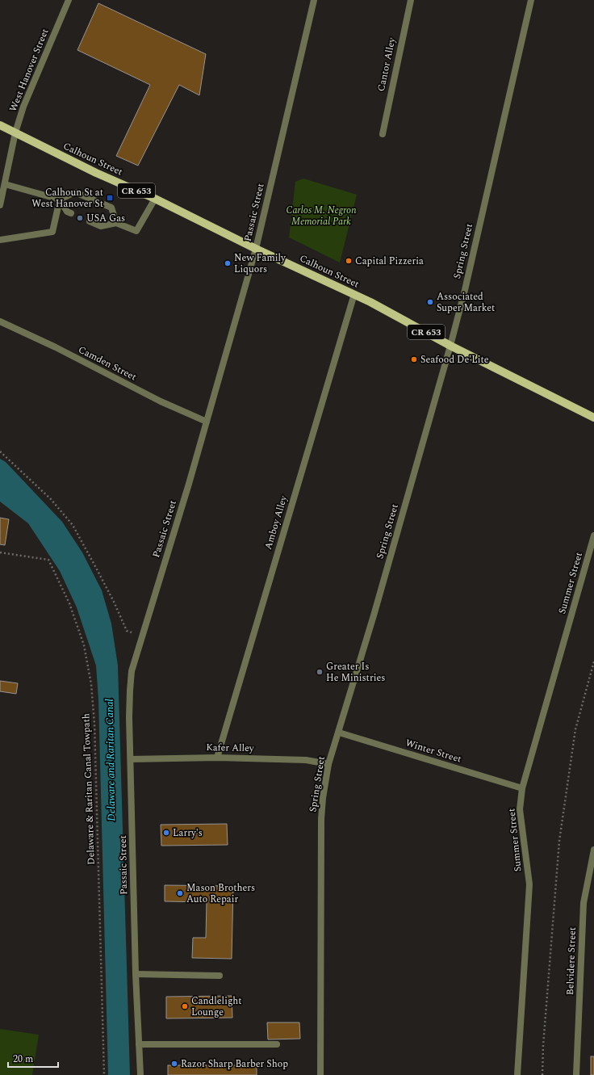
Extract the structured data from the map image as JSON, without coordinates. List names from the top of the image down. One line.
{"streets":{"main road":["Calhoun Street","CR 653"],"street":["Cantor Alley","West Hanover Street","Passaic Street","Spring Street","Camden Street","Amboy Alley","Summer Street","Kafer Alley","Winter Street","Belvidere Street"],"path":["Delaware & Raritan Canal Towpath"]},"crossings":[["West Hanover Street","Calhoun Street"],["Calhoun Street","Passaic Street"],["Calhoun Street","Spring Street"],["Calhoun Street","Amboy Alley"],["Passaic Street","Camden Street"],["Passaic Street","Kafer Alley"],["Spring Street","Kafer Alley"],["Spring Street","Winter Street"],["Amboy Alley","Kafer Alley"],["Summer Street","Winter Street"]],"water":["Delaware and Raritan Canal"],"parks":["Carlos M. Negron Memorial Park"],"places":{"transit":["Calhoun St at West Hanover St"],"other":["USA Gas","Capital Pizzeria","New Family Liquors","Associated Super Market","Seafood De'Lite","Greater Is He Ministries","Larry's","Mason Brothers Auto Repair","Candlelight Lounge","Razor Sharp Barber Shop"]},"scale_bar":"20 m"}
